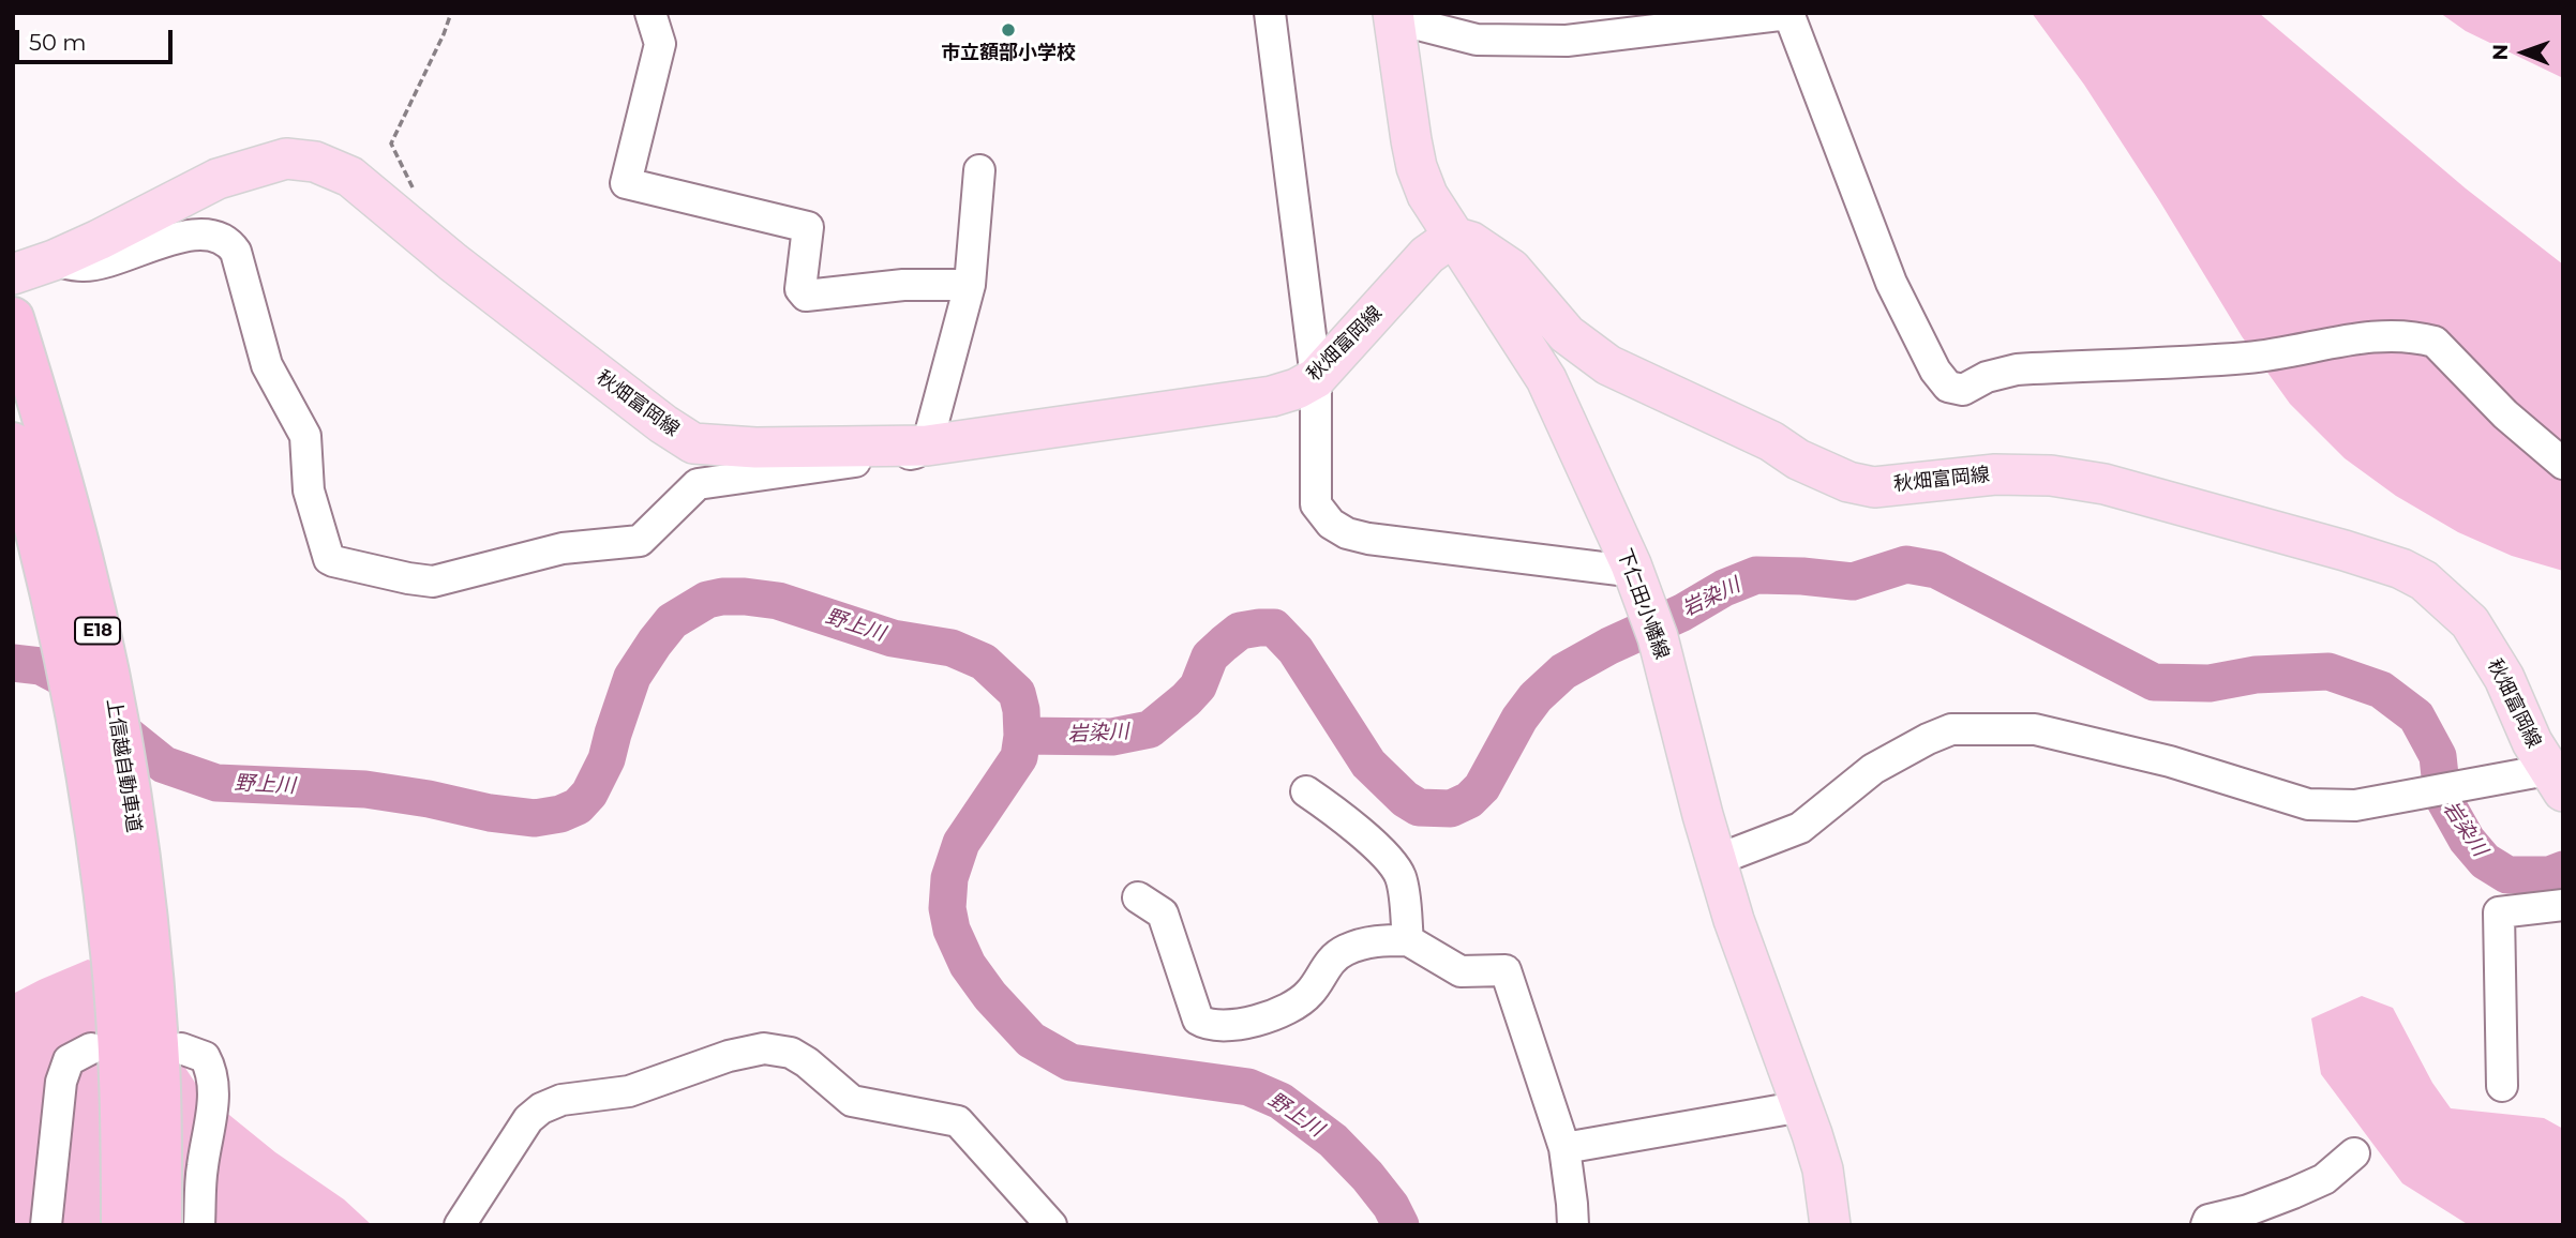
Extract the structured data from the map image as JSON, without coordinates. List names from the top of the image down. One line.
{"streets":{"highway":["E18","上信越自動車道"],"main road":["秋畑富岡線","下仁田小幡線"]},"crossings":[["秋畑富岡線","下仁田小幡線"]],"water":["岩染川","野上川"],"places":["市立額部小学校"],"scale_bar":"50 m","north":"left"}
